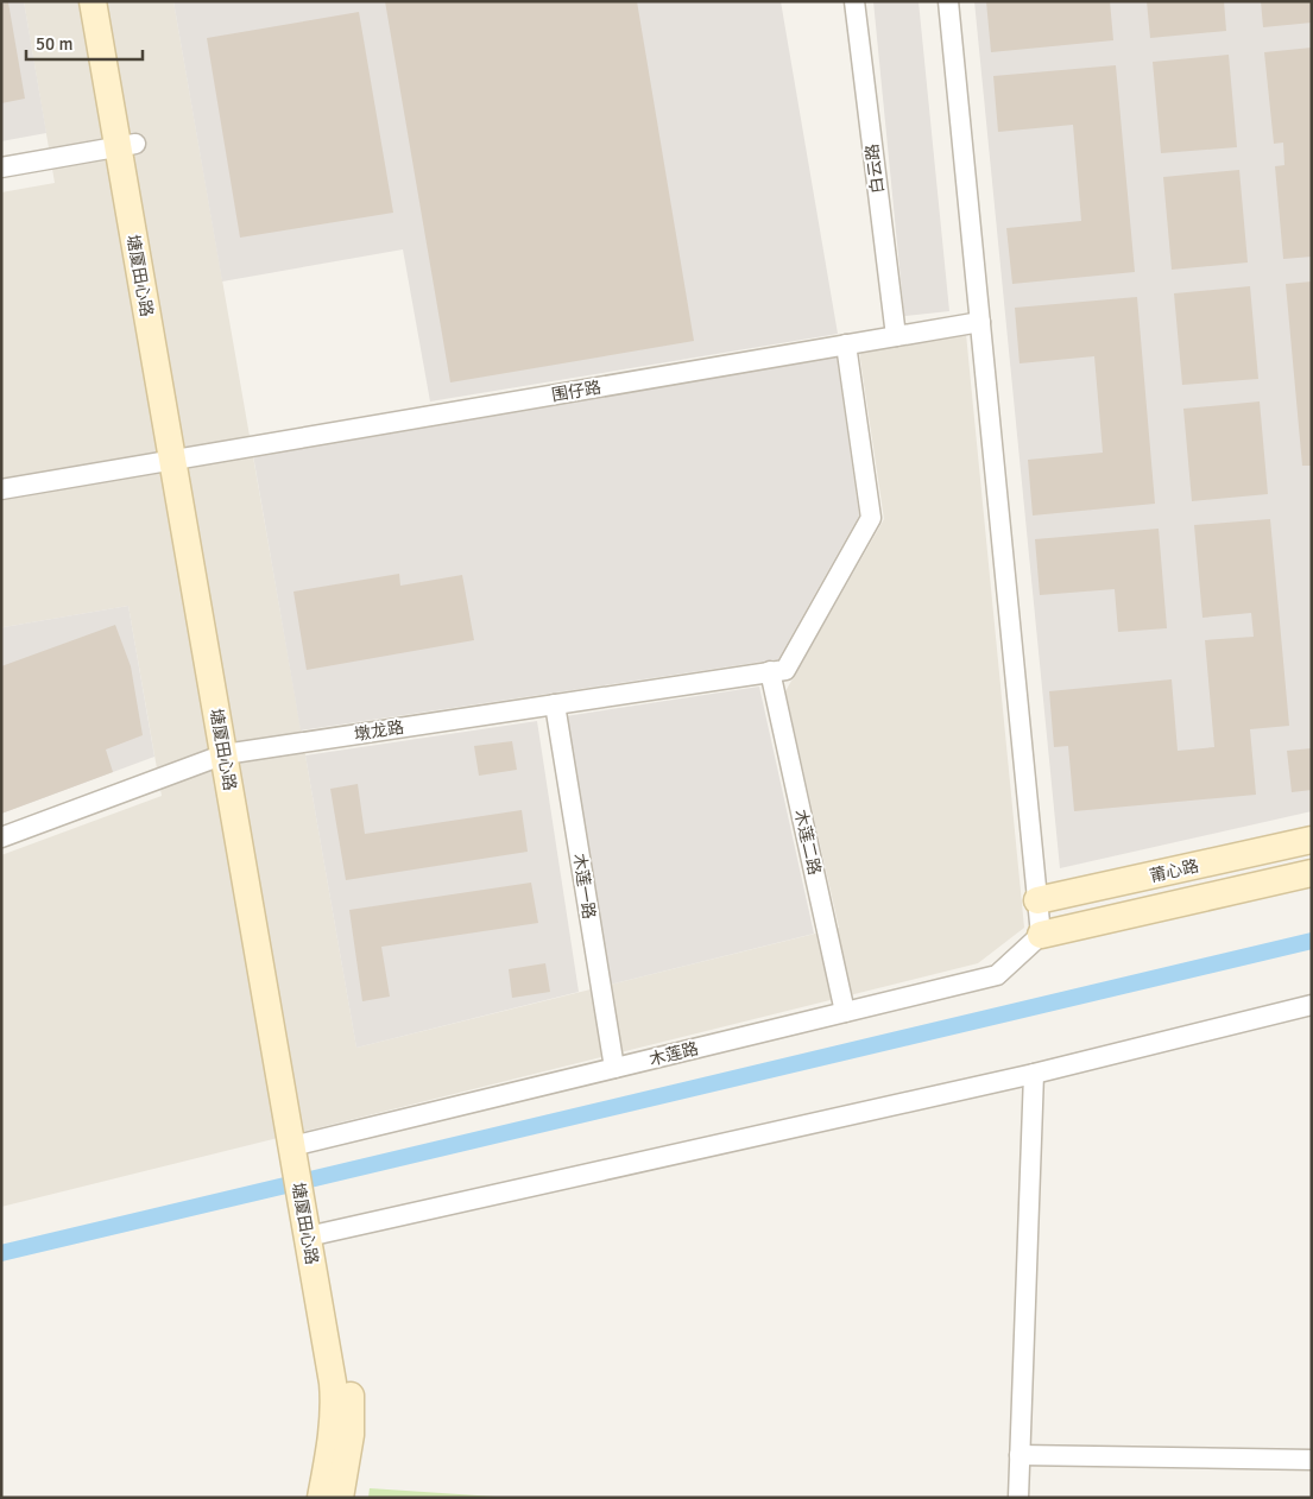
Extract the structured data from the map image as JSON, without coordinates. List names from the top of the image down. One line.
{"streets":{"main road":["塘厦田心路","莆心路"],"street":["白云路","围仔路","墩龙路","木莲二路","木莲一路","木莲路"]},"crossings":[["白云路","围仔路"],["塘厦田心路","围仔路"],["塘厦田心路","墩龙路"],["塘厦田心路","木莲路"],["墩龙路","木莲二路"],["墩龙路","木莲一路"],["木莲二路","木莲路"],["莆心路","木莲路"],["木莲一路","木莲路"]],"scale_bar":"50 m"}
